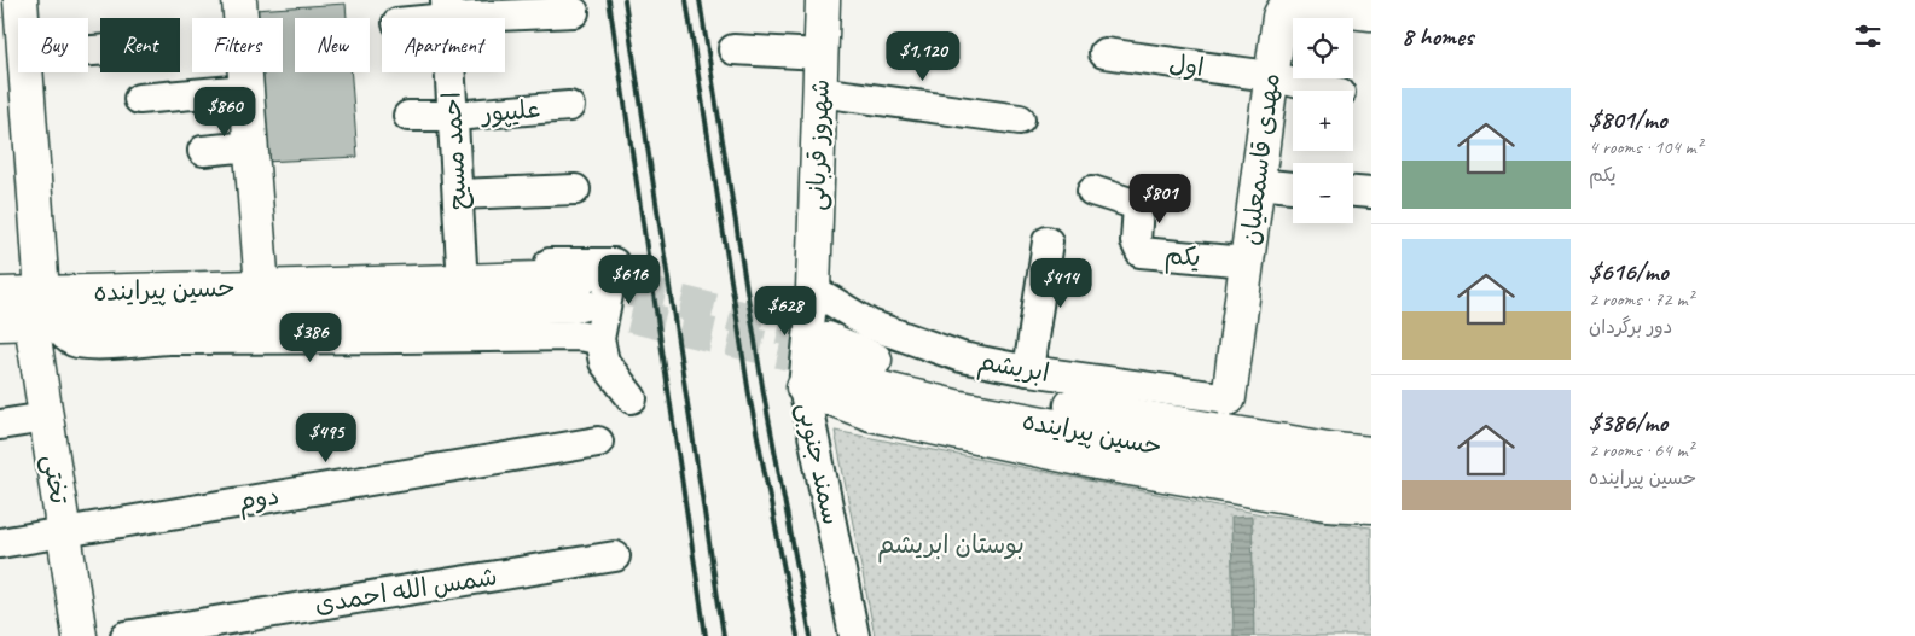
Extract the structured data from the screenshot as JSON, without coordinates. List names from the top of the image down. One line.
{"streets":{"main road":["شهروز قربانی","مهدی قاسمعلیان","حسین پیراینده","تختی"],"street":["اول","علیپور","احمد مسیح","یکم","ابریشم","سمند جنوبی","دوم","شمس الله احمدی"]},"crossings":[["اول","مهدی قاسمعلیان"],["علیپور","احمد مسیح"],["شهروز قربانی","ابریشم"],["شهروز قربانی","سمند جنوبی"],["مهدی قاسمعلیان","یکم"],["مهدی قاسمعلیان","ابریشم"],["حسین پیراینده","سمند جنوبی"],["حسین پیراینده","تختی"],["ابریشم","سمند جنوبی"],["تختی","دوم"]],"parks":["بوستان ابریشم"],"page":{"heading":"8 homes","map_buttons":["+","−"],"chip":["Buy","Rent","Filters","New","Apartment"],"price":["$1,120","$860","$801","$616","$414","$628","$386","$495"],"list":[{"name":"$801/mo","note":"4 rooms · 104 m² · یکم"},{"name":"$616/mo","note":"2 rooms · 72 m² · دور برگردان"},{"name":"$386/mo","note":"2 rooms · 64 m² · حسین پیراینده"}]}}
